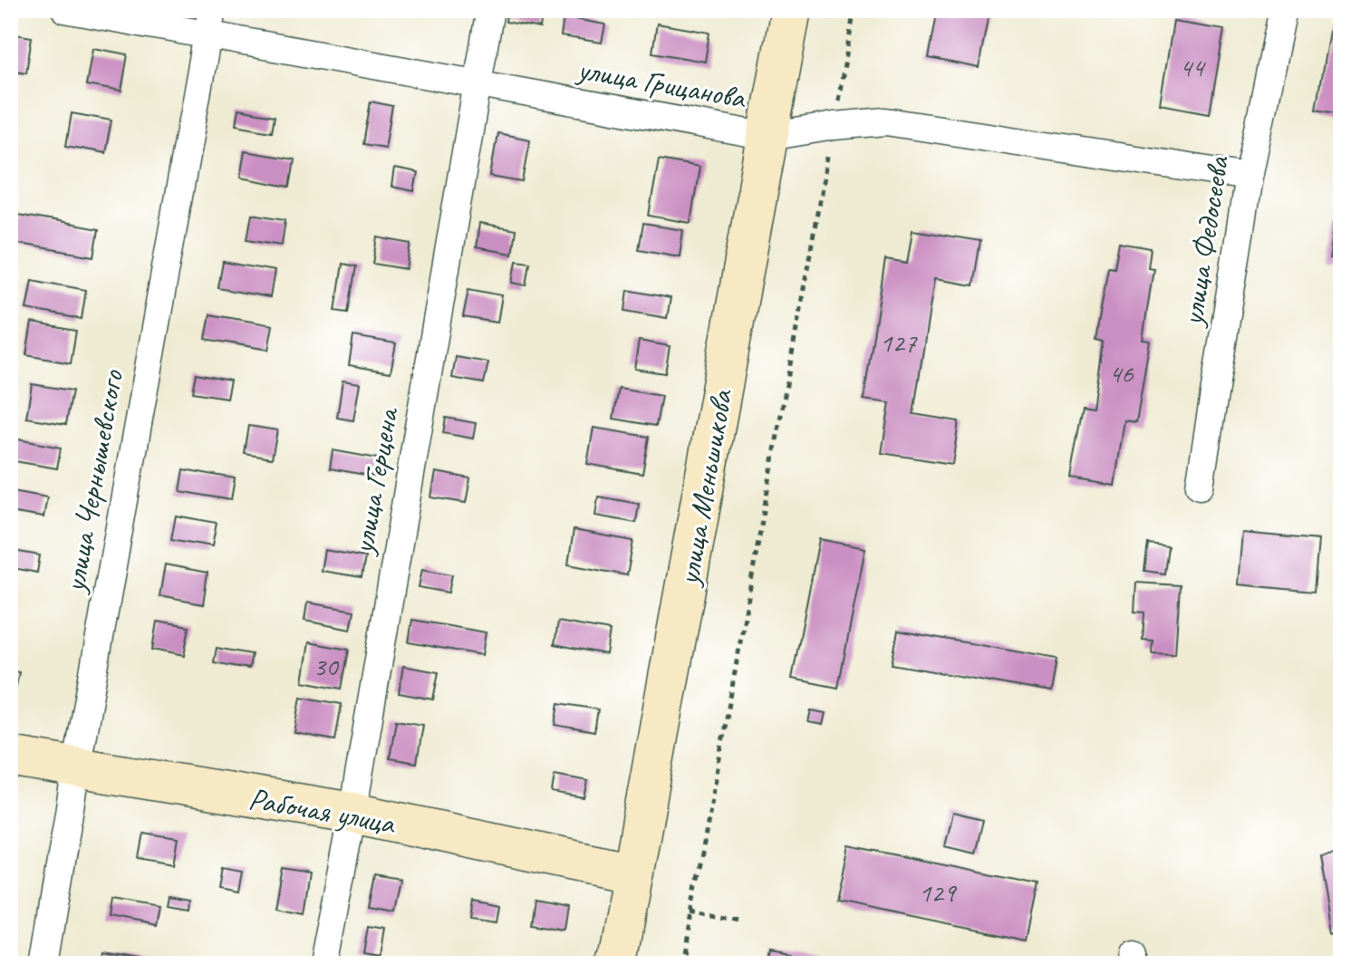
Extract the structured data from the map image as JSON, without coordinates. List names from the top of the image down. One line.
{"streets":{"main road":["улица Меньшикова","Рабочая улица"],"street":["улица Грицанова","улица Федосеева","улица Чернышевского","улица Герцена"]},"crossings":[["улица Грицанова","улица Федосеева"],["улица Грицанова","улица Чернышевского"],["улица Грицанова","улица Герцена"],["улица Грицанова","улица Меньшикова"],["улица Чернышевского","Рабочая улица"],["улица Герцена","Рабочая улица"],["улица Меньшикова","Рабочая улица"]],"house_numbers":["44","127","46","30","129"]}
